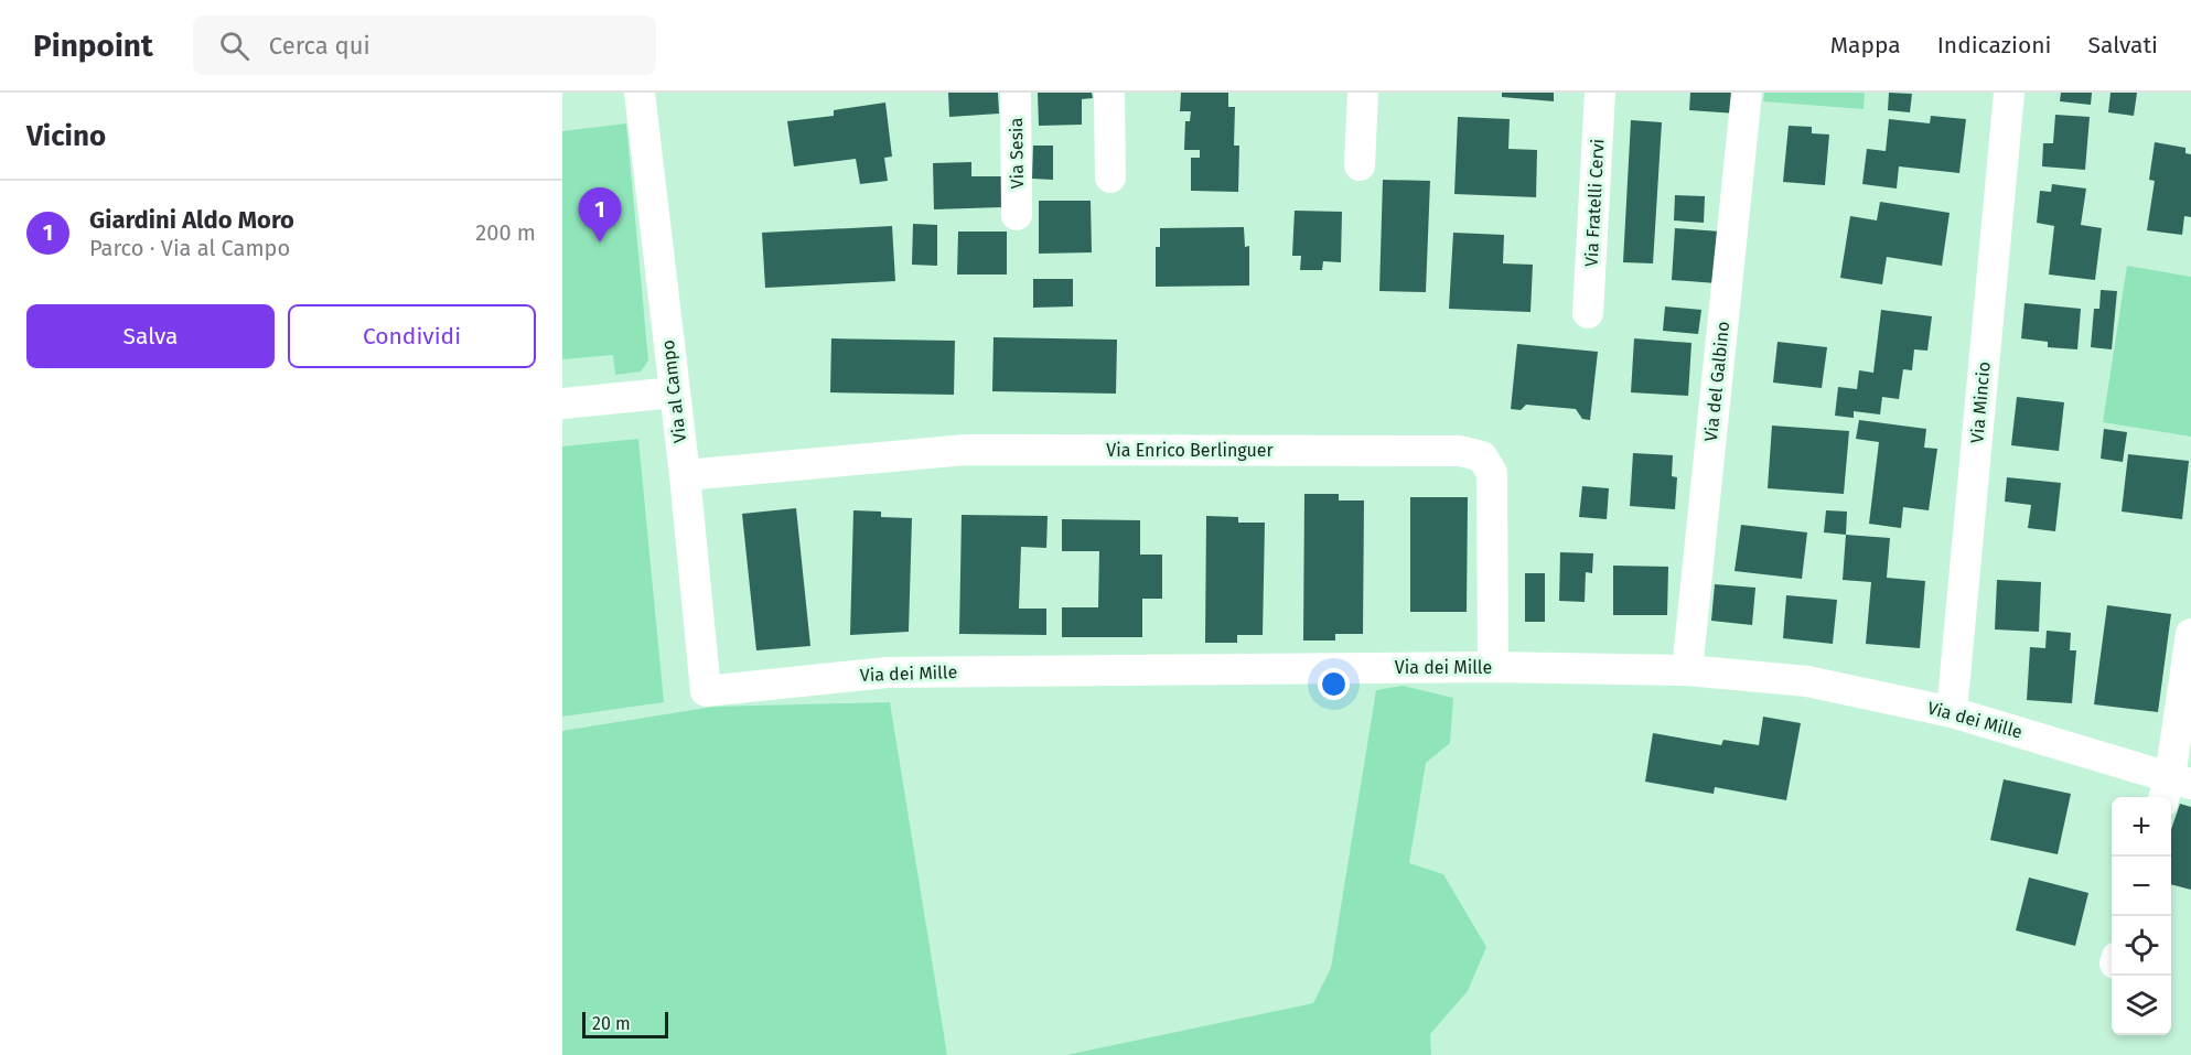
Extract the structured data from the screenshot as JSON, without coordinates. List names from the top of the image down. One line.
{"streets":{"street":["Via Sesia","Via Fratelli Cervi","Via del Galbino","Via al Campo","Via Mincio","Via Enrico Berlinguer","Via dei Mille"]},"crossings":[["Via del Galbino","Via dei Mille"],["Via al Campo","Via Enrico Berlinguer"],["Via al Campo","Via dei Mille"],["Via Mincio","Via dei Mille"],["Via Enrico Berlinguer","Via dei Mille"]],"scale_bar":"20 m","page":{"header":"Pinpoint","search":"Cerca qui","nav":["Mappa","Indicazioni","Salvati"],"heading":"Vicino","list":[{"mark":"1","name":"Giardini Aldo Moro","note":"Parco · Via al Campo","value":"200 m"}],"pins":"1","buttons":["Salva","Condividi"],"map_buttons":["+","−"],"scale":"20 m"}}
